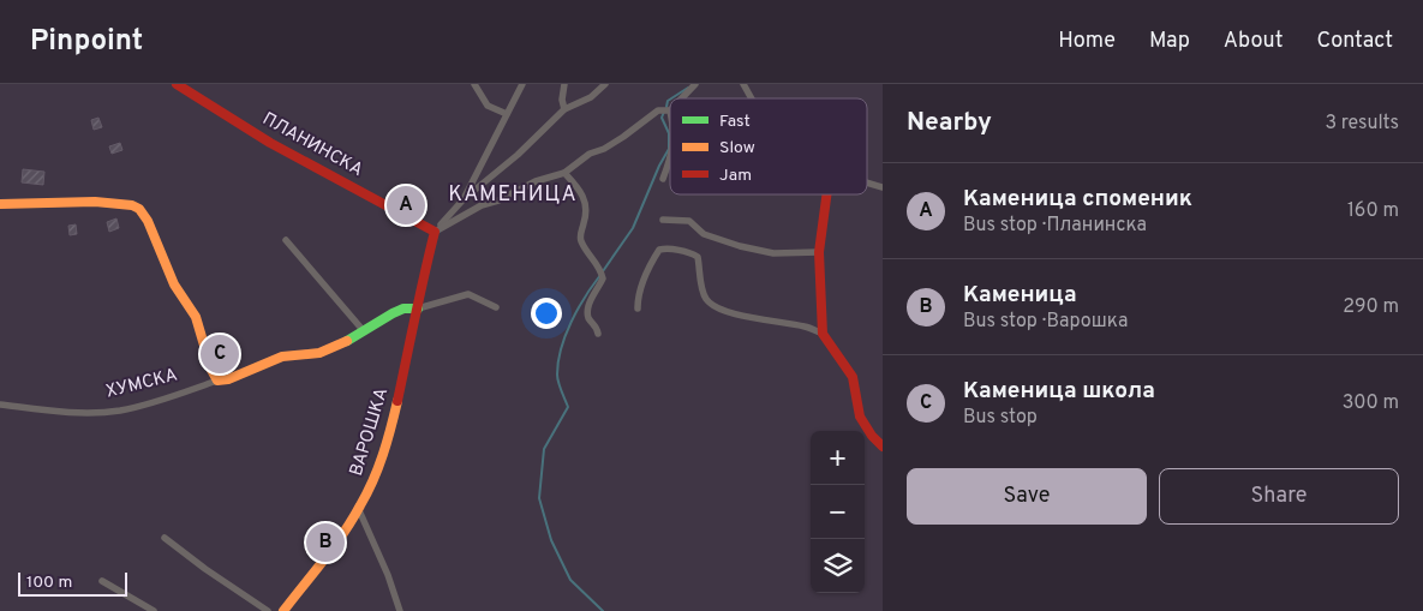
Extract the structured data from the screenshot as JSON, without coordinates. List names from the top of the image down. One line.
{"streets":{"street":["ПЛАНИНСКА","ХУМСКА","ВАРОШКА"]},"crossings":[["ПЛАНИНСКА","ВАРОШКА"],["ХУМСКА","ВАРОШКА"]],"districts":["КАМЕНИЦА"],"legend":["Fast","Slow","Jam"],"scale_bar":"100 m","page":{"header":"Pinpoint","nav":["Home","Map","About","Contact"],"heading":["Nearby","3 results"],"list":[{"mark":"A","name":"Каменица споменик","note":"Bus stop · Планинска","value":"160 m"},{"mark":"B","name":"Каменица","note":"Bus stop · Варошка","value":"290 m"},{"mark":"C","name":"Каменица школа","note":"Bus stop","value":"300 m"}],"pins":["A","C","B"],"map_buttons":["+","−"],"buttons":["Save","Share"],"scale":"100 m"}}
